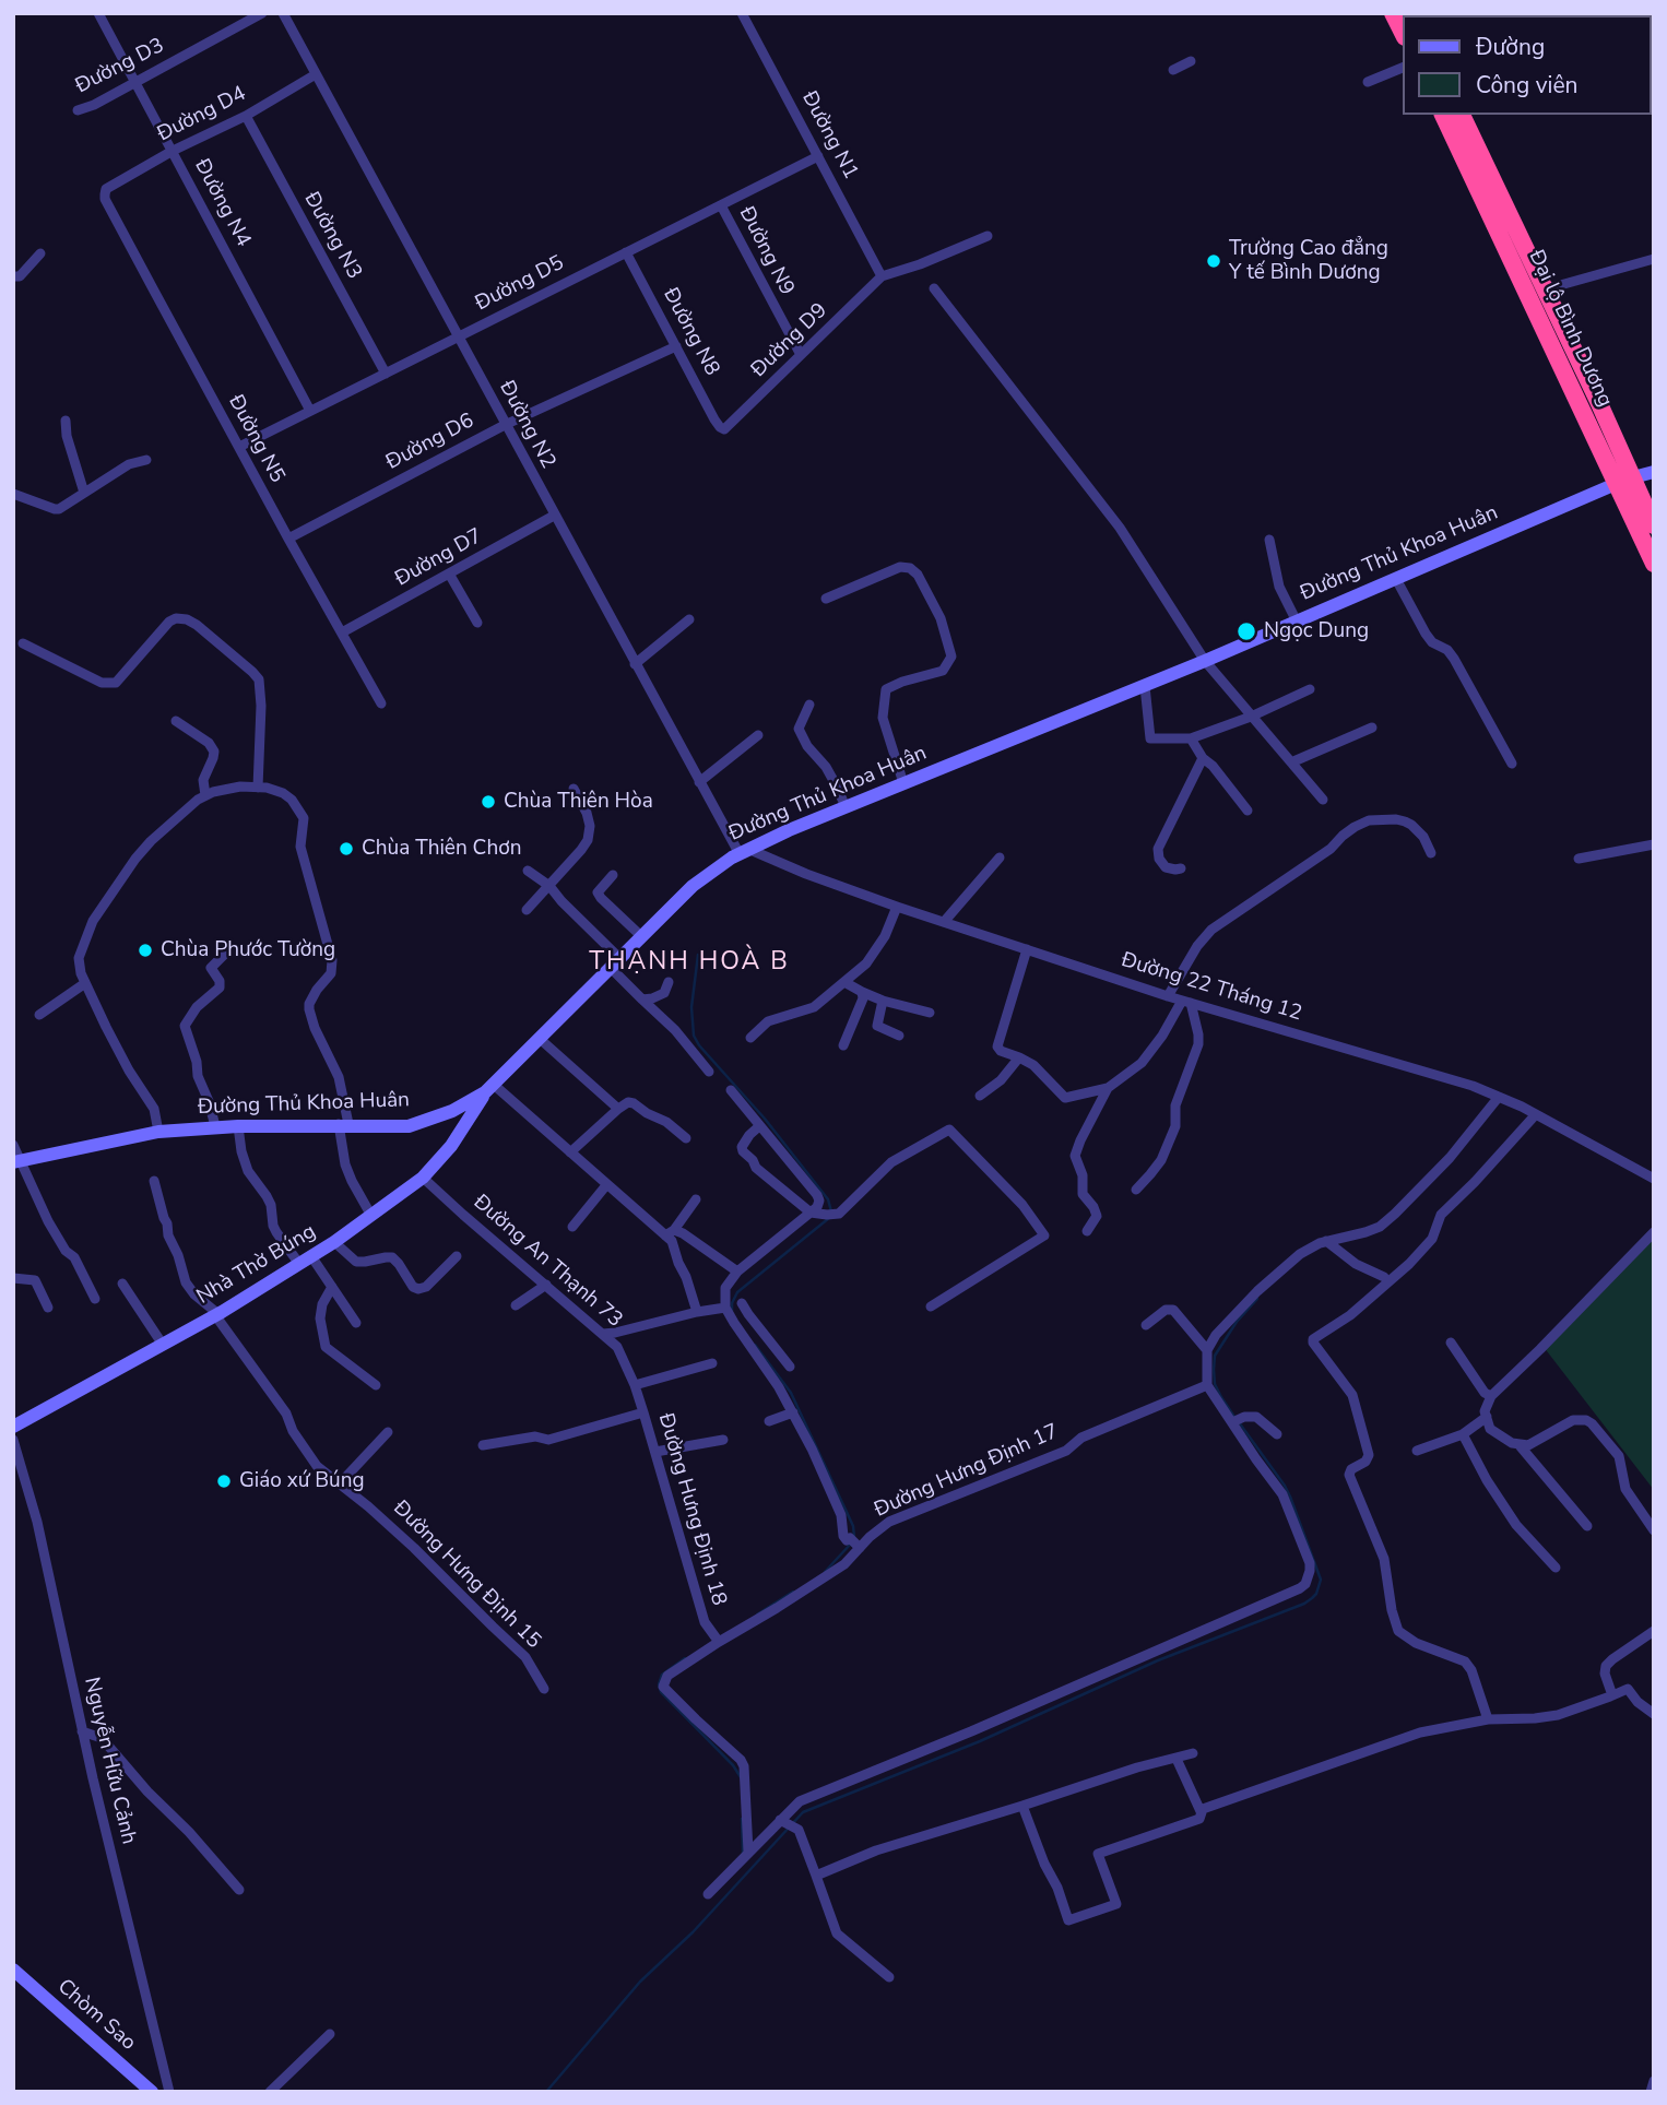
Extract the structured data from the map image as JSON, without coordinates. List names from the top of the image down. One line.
{"streets":{"highway":["Đại lộ Bình Dương"],"main road":["Đường Thủ Khoa Huân","Nhà Thờ Búng","Chòm Sao"],"street":["Đường D3","Đường D4","Đường N1","Đường N4","Đường N3","Đường N9","Đường D5","Đường N8","Đường D9","Đường N2","Đường N5","Đường D6","Đường D7","Đường 22 Tháng 12","Đường An Thạnh 73","Đường Hưng Định 17","Đường Hưng Định 18","Đường Hưng Định 15","Nguyễn Hữu Cảnh"]},"crossings":[["Đường D3","Đường N4"],["Đường D4","Đường N4"],["Đường D4","Đường N3"],["Đường D4","Đường N2"],["Đường D4","Đường N5"],["Đường N1","Đường D5"],["Đường N1","Đường D9"],["Đường N4","Đường D5"],["Đường N3","Đường D5"],["Đường N9","Đường D5"],["Đường N9","Đường D9"],["Đường D5","Đường N8"],["Đường D5","Đường N2"],["Đường D5","Đường N5"],["Đại lộ Bình Dương","Đường Thủ Khoa Huân"],["Đường N8","Đường D9"],["Đường N8","Đường D6"],["Đường N2","Đường D6"],["Đường N2","Đường Thủ Khoa Huân"],["Đường N2","Đường D7"],["Đường N2","Đường 22 Tháng 12"],["Đường N5","Đường D6"],["Đường N5","Đường D7"],["Đường Thủ Khoa Huân","Đường 22 Tháng 12"],["Đường Thủ Khoa Huân","Nhà Thờ Búng"],["Đường An Thạnh 73","Nhà Thờ Búng"],["Đường An Thạnh 73","Đường Hưng Định 18"],["Nhà Thờ Búng","Đường Hưng Định 15"],["Đường Hưng Định 17","Đường Hưng Định 18"]],"districts":["THẠNH HOÀ B"],"places":["Trường Cao đẳng Y tế Bình Dương","Ngọc Dung","Chùa Thiên Hòa","Chùa Thiên Chơn","Chùa Phước Tường","Giáo xứ Búng"],"legend":["Đường","Công viên"]}
